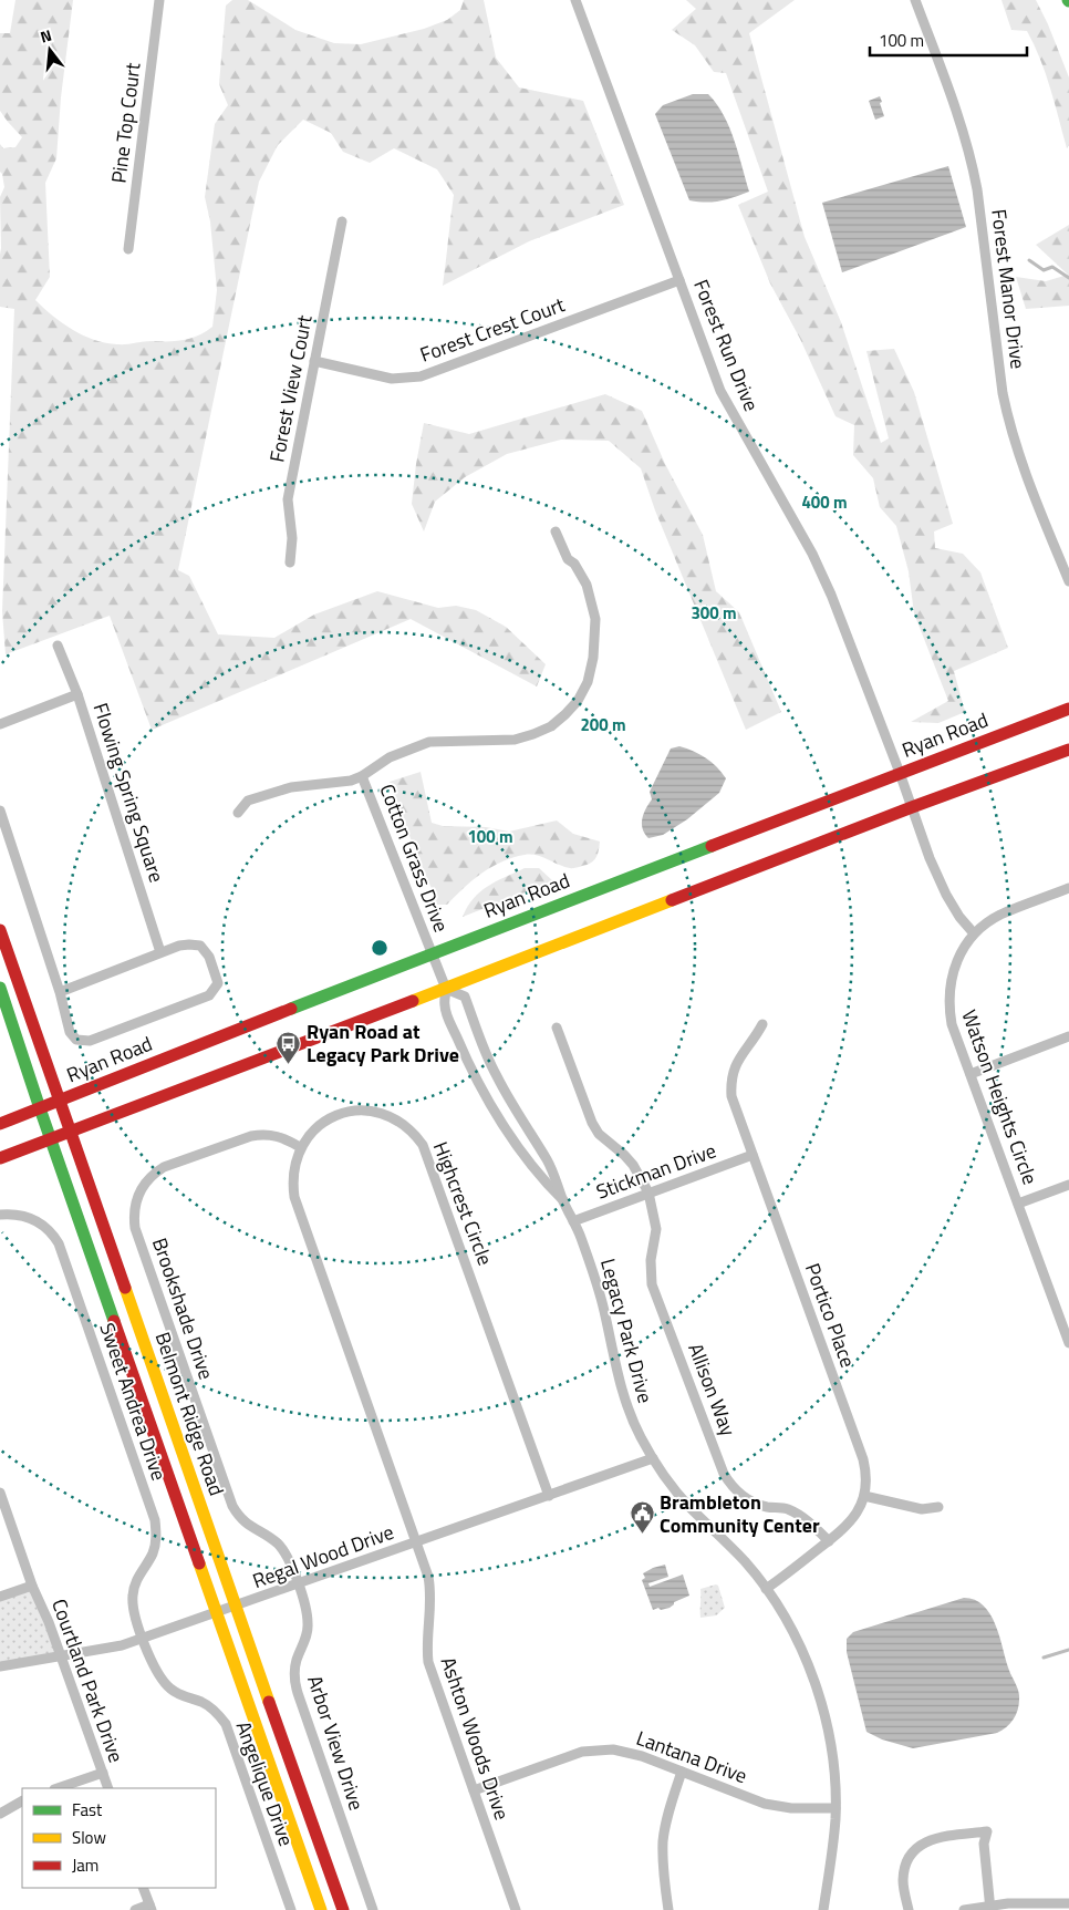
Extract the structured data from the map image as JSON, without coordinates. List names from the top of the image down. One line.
{"streets":{"main road":["Ryan Road","Belmont Ridge Road"],"street":["Pine Top Court","Forest Manor Drive","Forest Crest Court","Forest Run Drive","Forest View Court","Flowing Spring Square","Cotton Grass Drive","Watson Heights Circle","Stickman Drive","Highcrest Circle","Brookshade Drive","Portico Place","Legacy Park Drive","Allison Way","Sweet Andrea Drive","Regal Wood Drive","Courtland Park Drive","Ashton Woods Drive","Arbor View Drive","Lantana Drive","Angelique Drive"]},"crossings":[["Forest Crest Court","Forest Run Drive"],["Forest Crest Court","Forest View Court"],["Forest Run Drive","Ryan Road"],["Forest Run Drive","Watson Heights Circle"],["Ryan Road","Cotton Grass Drive"],["Ryan Road","Legacy Park Drive"],["Ryan Road","Belmont Ridge Road"],["Cotton Grass Drive","Legacy Park Drive"],["Stickman Drive","Portico Place"],["Stickman Drive","Legacy Park Drive"],["Stickman Drive","Allison Way"],["Highcrest Circle","Brookshade Drive"],["Highcrest Circle","Regal Wood Drive"],["Highcrest Circle","Ashton Woods Drive"],["Brookshade Drive","Regal Wood Drive"],["Brookshade Drive","Arbor View Drive"],["Portico Place","Legacy Park Drive"],["Portico Place","Allison Way"],["Legacy Park Drive","Regal Wood Drive"],["Legacy Park Drive","Lantana Drive"],["Sweet Andrea Drive","Regal Wood Drive"],["Sweet Andrea Drive","Angelique Drive"],["Belmont Ridge Road","Regal Wood Drive"],["Regal Wood Drive","Courtland Park Drive"],["Regal Wood Drive","Ashton Woods Drive"],["Regal Wood Drive","Arbor View Drive"],["Regal Wood Drive","Angelique Drive"],["Ashton Woods Drive","Lantana Drive"]],"places":{"bus stop":["Ryan Road at Legacy Park Drive"],"public building":["Brambleton Community Center"]},"legend":["Fast","Slow","Jam"],"scale_bar":"100 m","north":"top","rings":["400 m","300 m","200 m","100 m"]}
